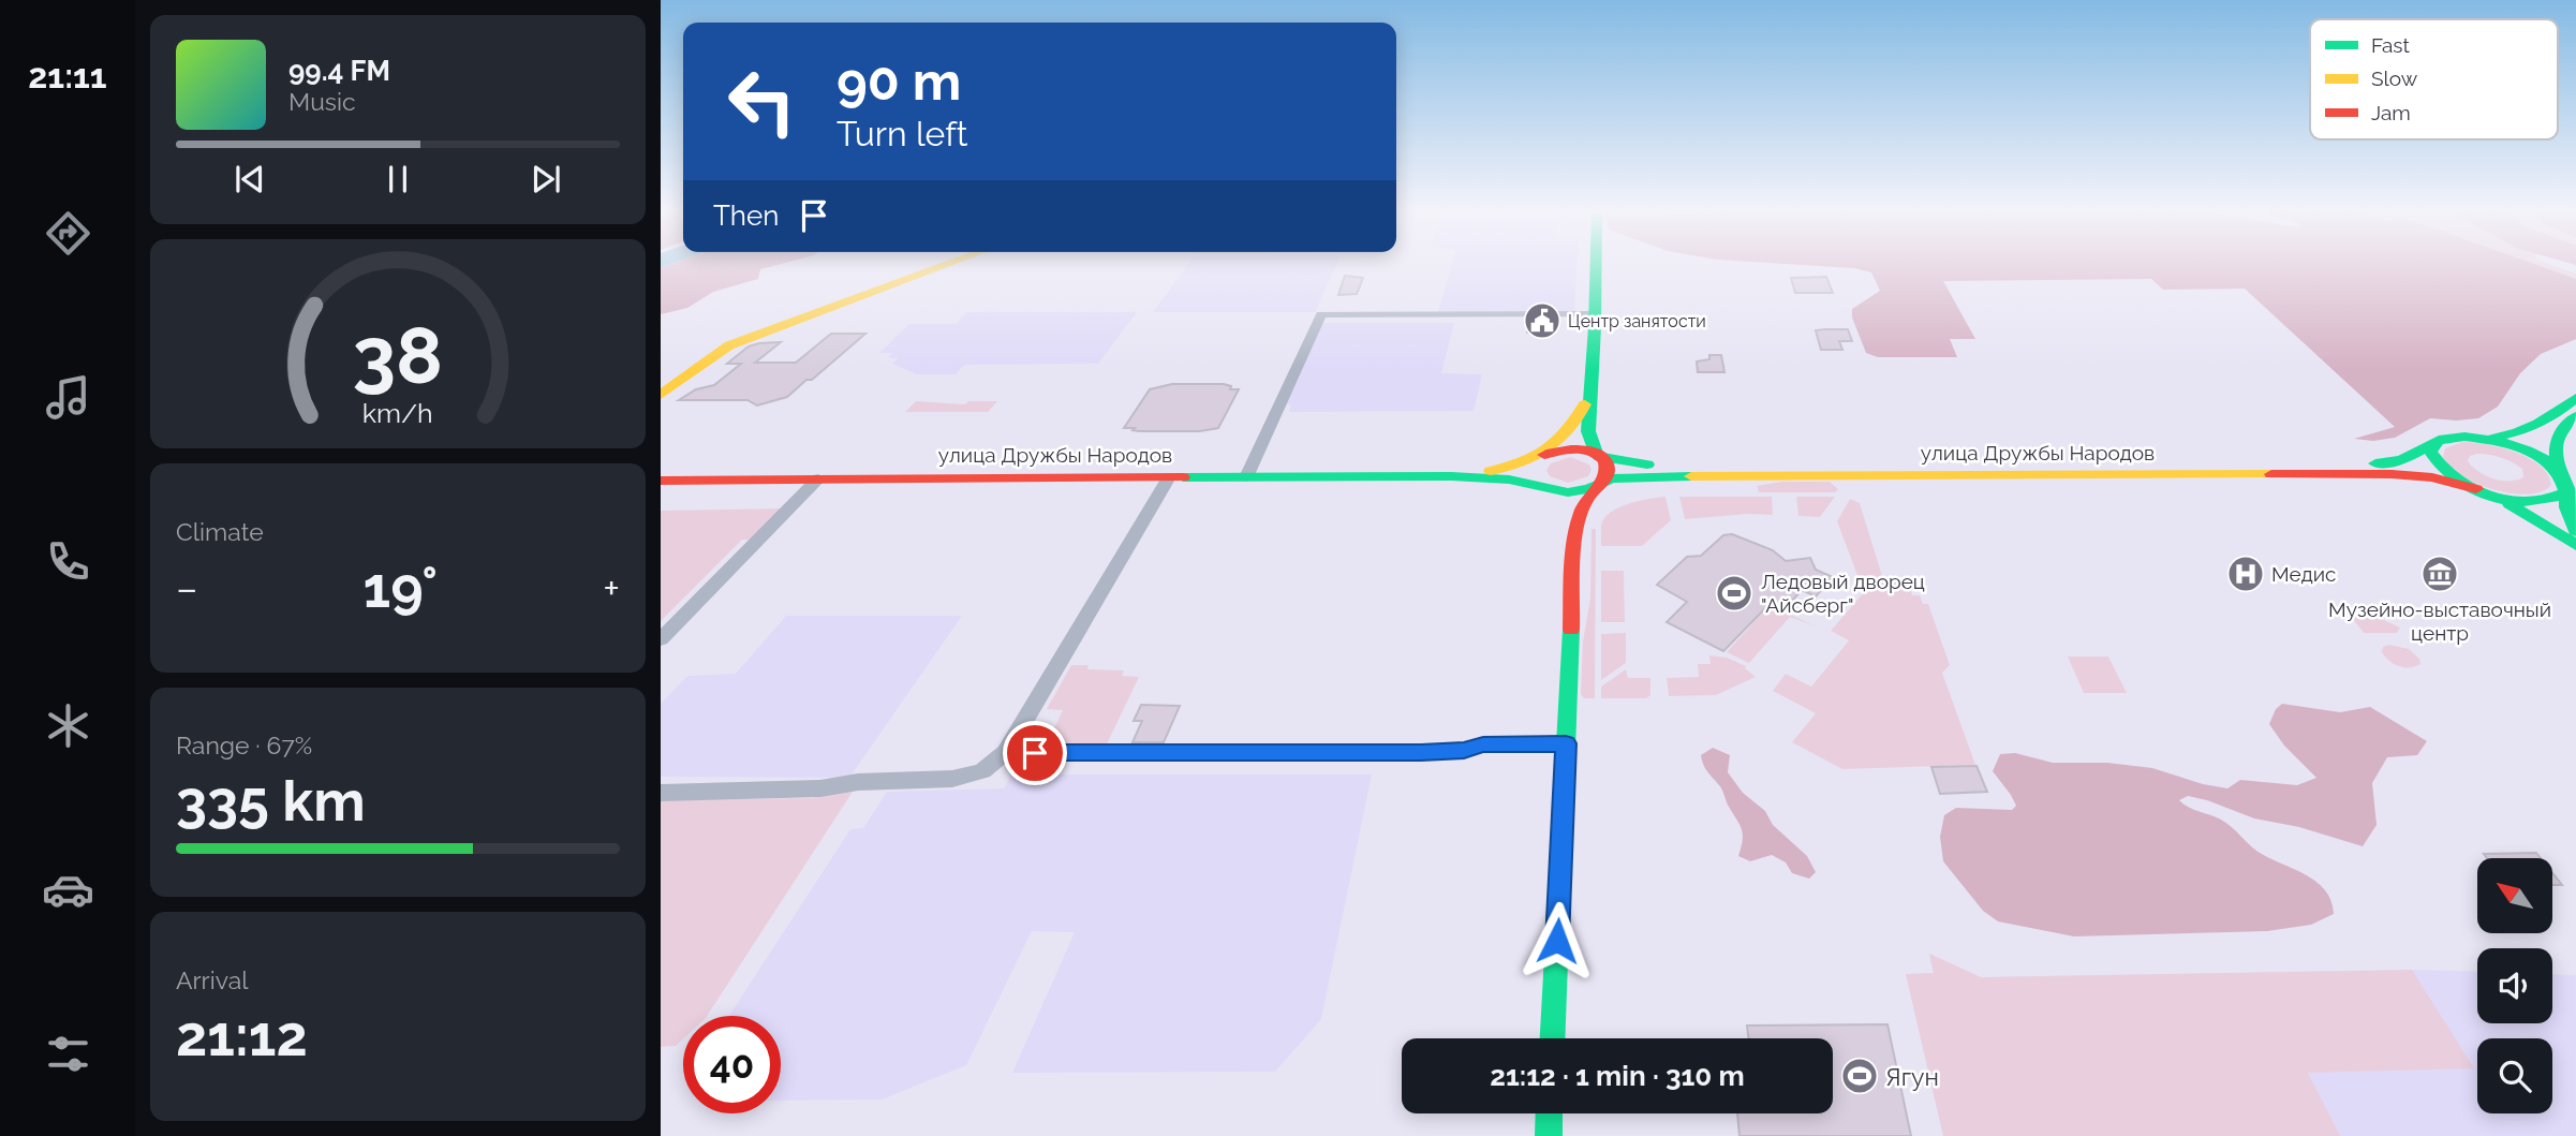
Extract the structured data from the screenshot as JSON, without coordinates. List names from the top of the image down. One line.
{"streets":{"main road":["улица Дружбы Народов"]},"places":{"public building":["Центр занятости"],"hospital":["Медис"],"museum":["Музейно-выставочный центр"],"sports":["Ледовый дворец \"Айсберг\"","Ягун"]},"legend":["Fast","Slow","Jam"],"north":"top left","page":{"tabs":"21:11","turn":["90 m","Turn left"],"song":["99.4 FM","Music"],"then":"Then","tile":["Climate",["Range · 67%","335 km"],["Arrival","21:12"]],"heat":["−","19°","+"],"limit":"40","trip":"21:12 · 1 min · 310 m","gauge":["38","km/h"]}}
